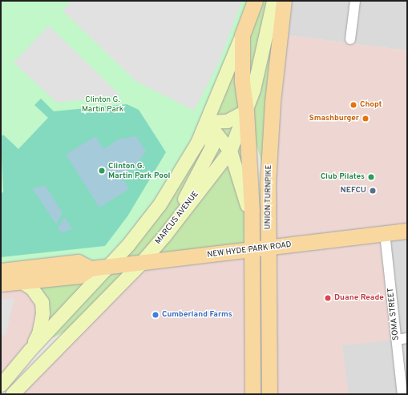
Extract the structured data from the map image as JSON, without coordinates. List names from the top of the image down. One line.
{"streets":{"main road":["UNION TURNPIKE","MARCUS AVENUE","NEW HYDE PARK ROAD"],"street":["SOMA STREET"]},"crossings":[["UNION TURNPIKE","MARCUS AVENUE"],["UNION TURNPIKE","NEW HYDE PARK ROAD"],["MARCUS AVENUE","NEW HYDE PARK ROAD"],["NEW HYDE PARK ROAD","SOMA STREET"]],"parks":["Clinton G. Martin Park"],"places":["Chopt","Smashburger","Clinton G. Martin Park Pool","Club Pilates","NEFCU","Duane Reade","Cumberland Farms"]}
